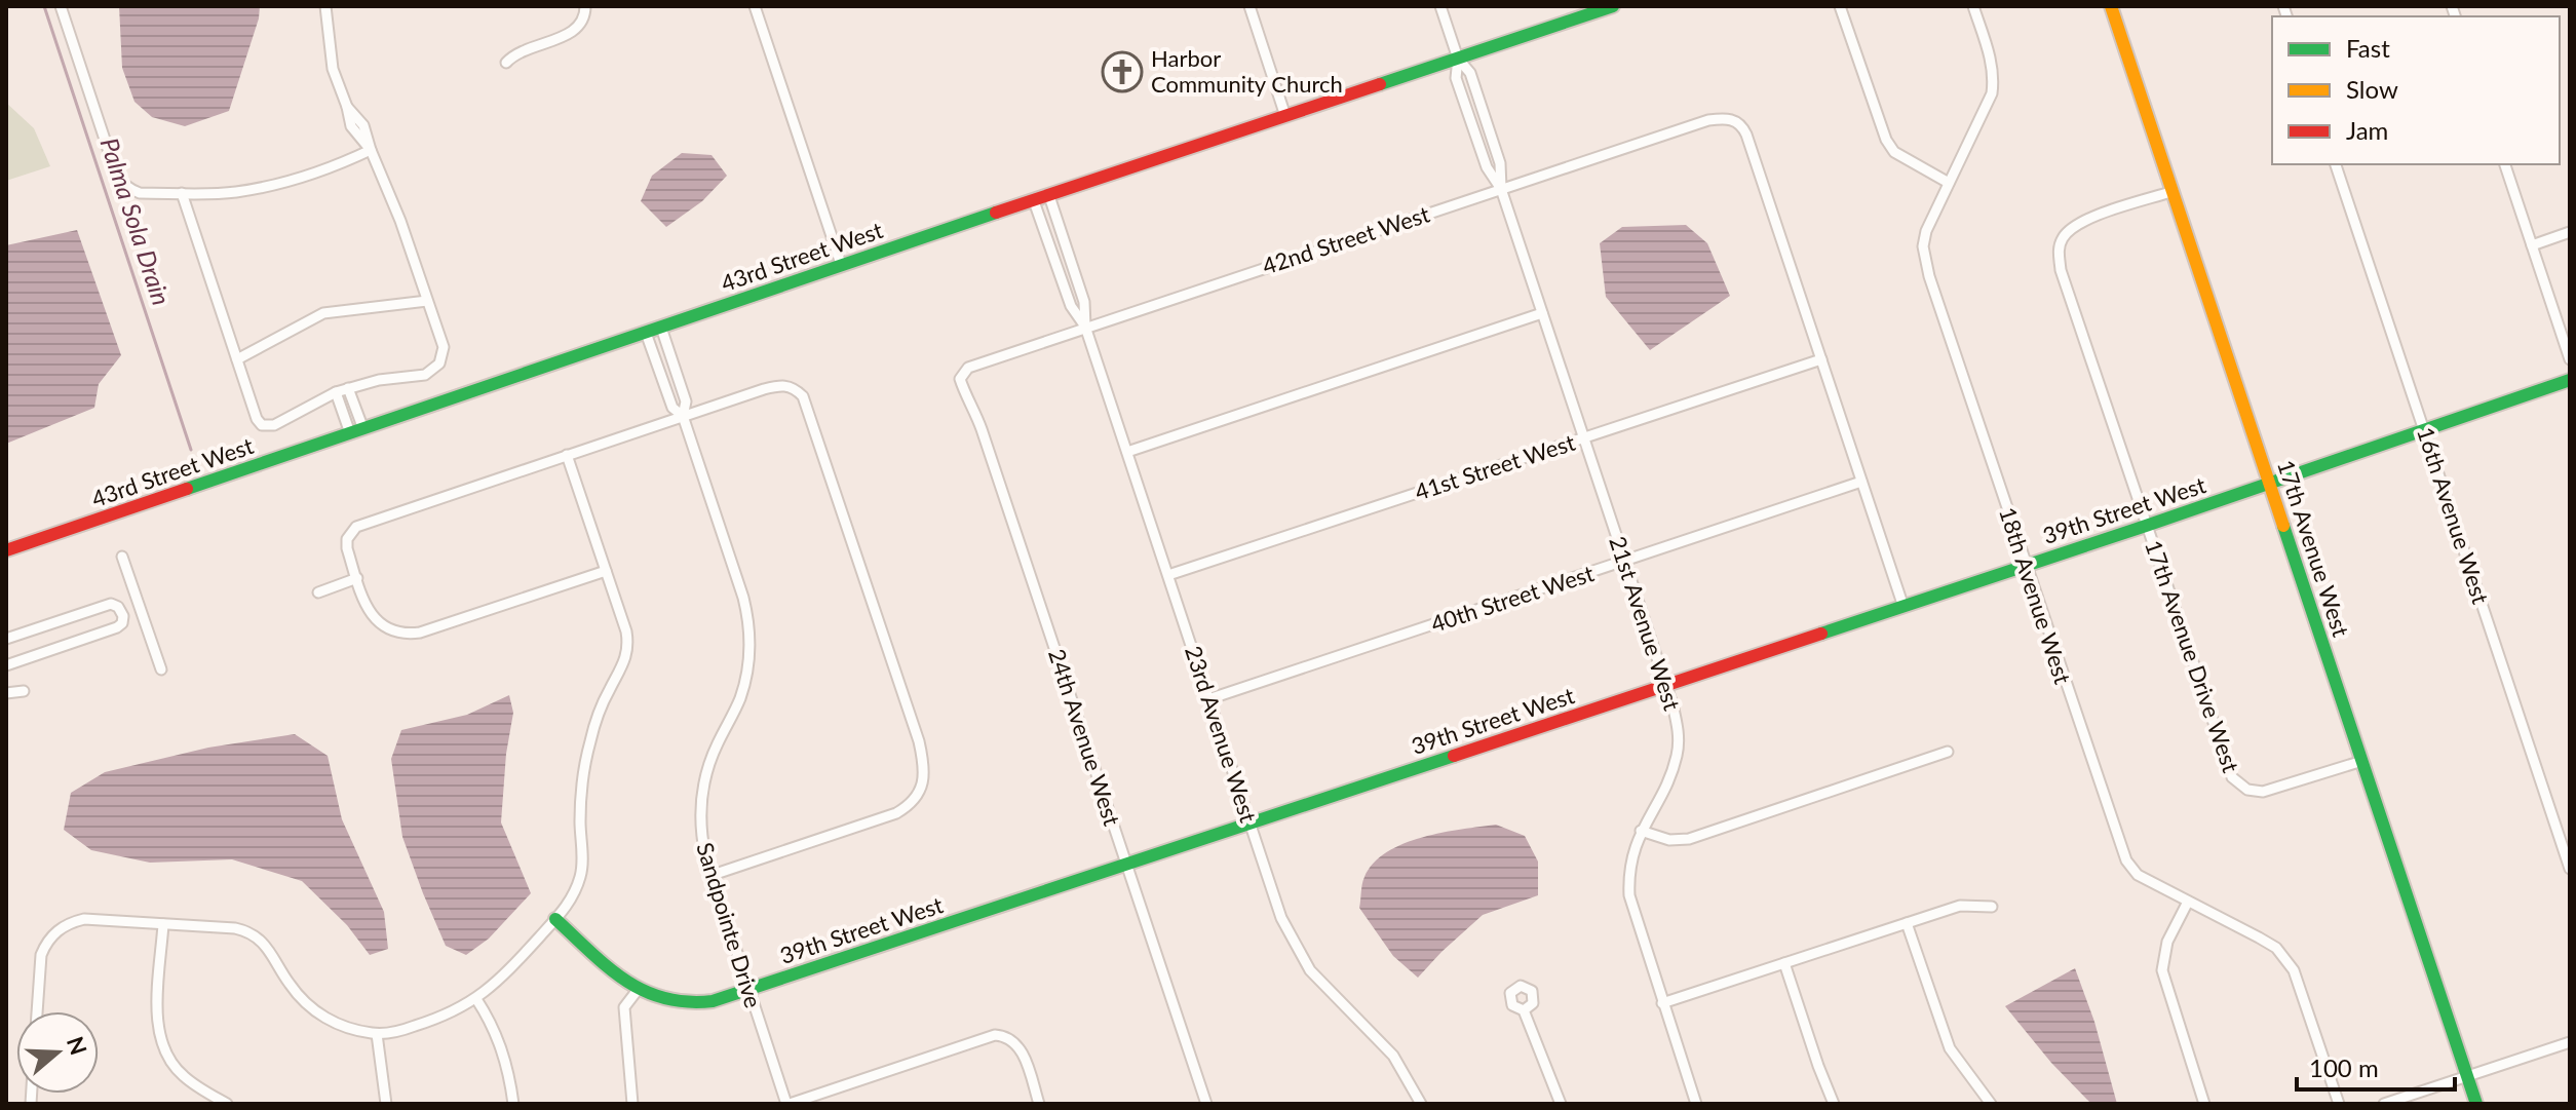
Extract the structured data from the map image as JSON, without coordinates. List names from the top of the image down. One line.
{"streets":{"street":["42nd Street West","43rd Street West","41st Street West","39th Street West","16th Avenue West","17th Avenue West","18th Avenue West","40th Street West","21st Avenue West","17th Avenue Drive West","23rd Avenue West","24th Avenue West","Sandpointe Drive"]},"crossings":[["42nd Street West","41st Street West"],["42nd Street West","21st Avenue West"],["42nd Street West","23rd Avenue West"],["42nd Street West","24th Avenue West"],["43rd Street West","21st Avenue West"],["43rd Street West","23rd Avenue West"],["43rd Street West","Sandpointe Drive"],["41st Street West","21st Avenue West"],["41st Street West","23rd Avenue West"],["39th Street West","16th Avenue West"],["39th Street West","17th Avenue West"],["39th Street West","18th Avenue West"],["39th Street West","21st Avenue West"],["39th Street West","17th Avenue Drive West"],["39th Street West","23rd Avenue West"],["39th Street West","24th Avenue West"],["39th Street West","Sandpointe Drive"],["17th Avenue West","17th Avenue Drive West"],["40th Street West","21st Avenue West"],["40th Street West","23rd Avenue West"]],"water":["Palma Sola Drain"],"places":{"church":["Harbor Community Church"]},"legend":["Fast","Slow","Jam"],"scale_bar":"100 m","north":"right"}
